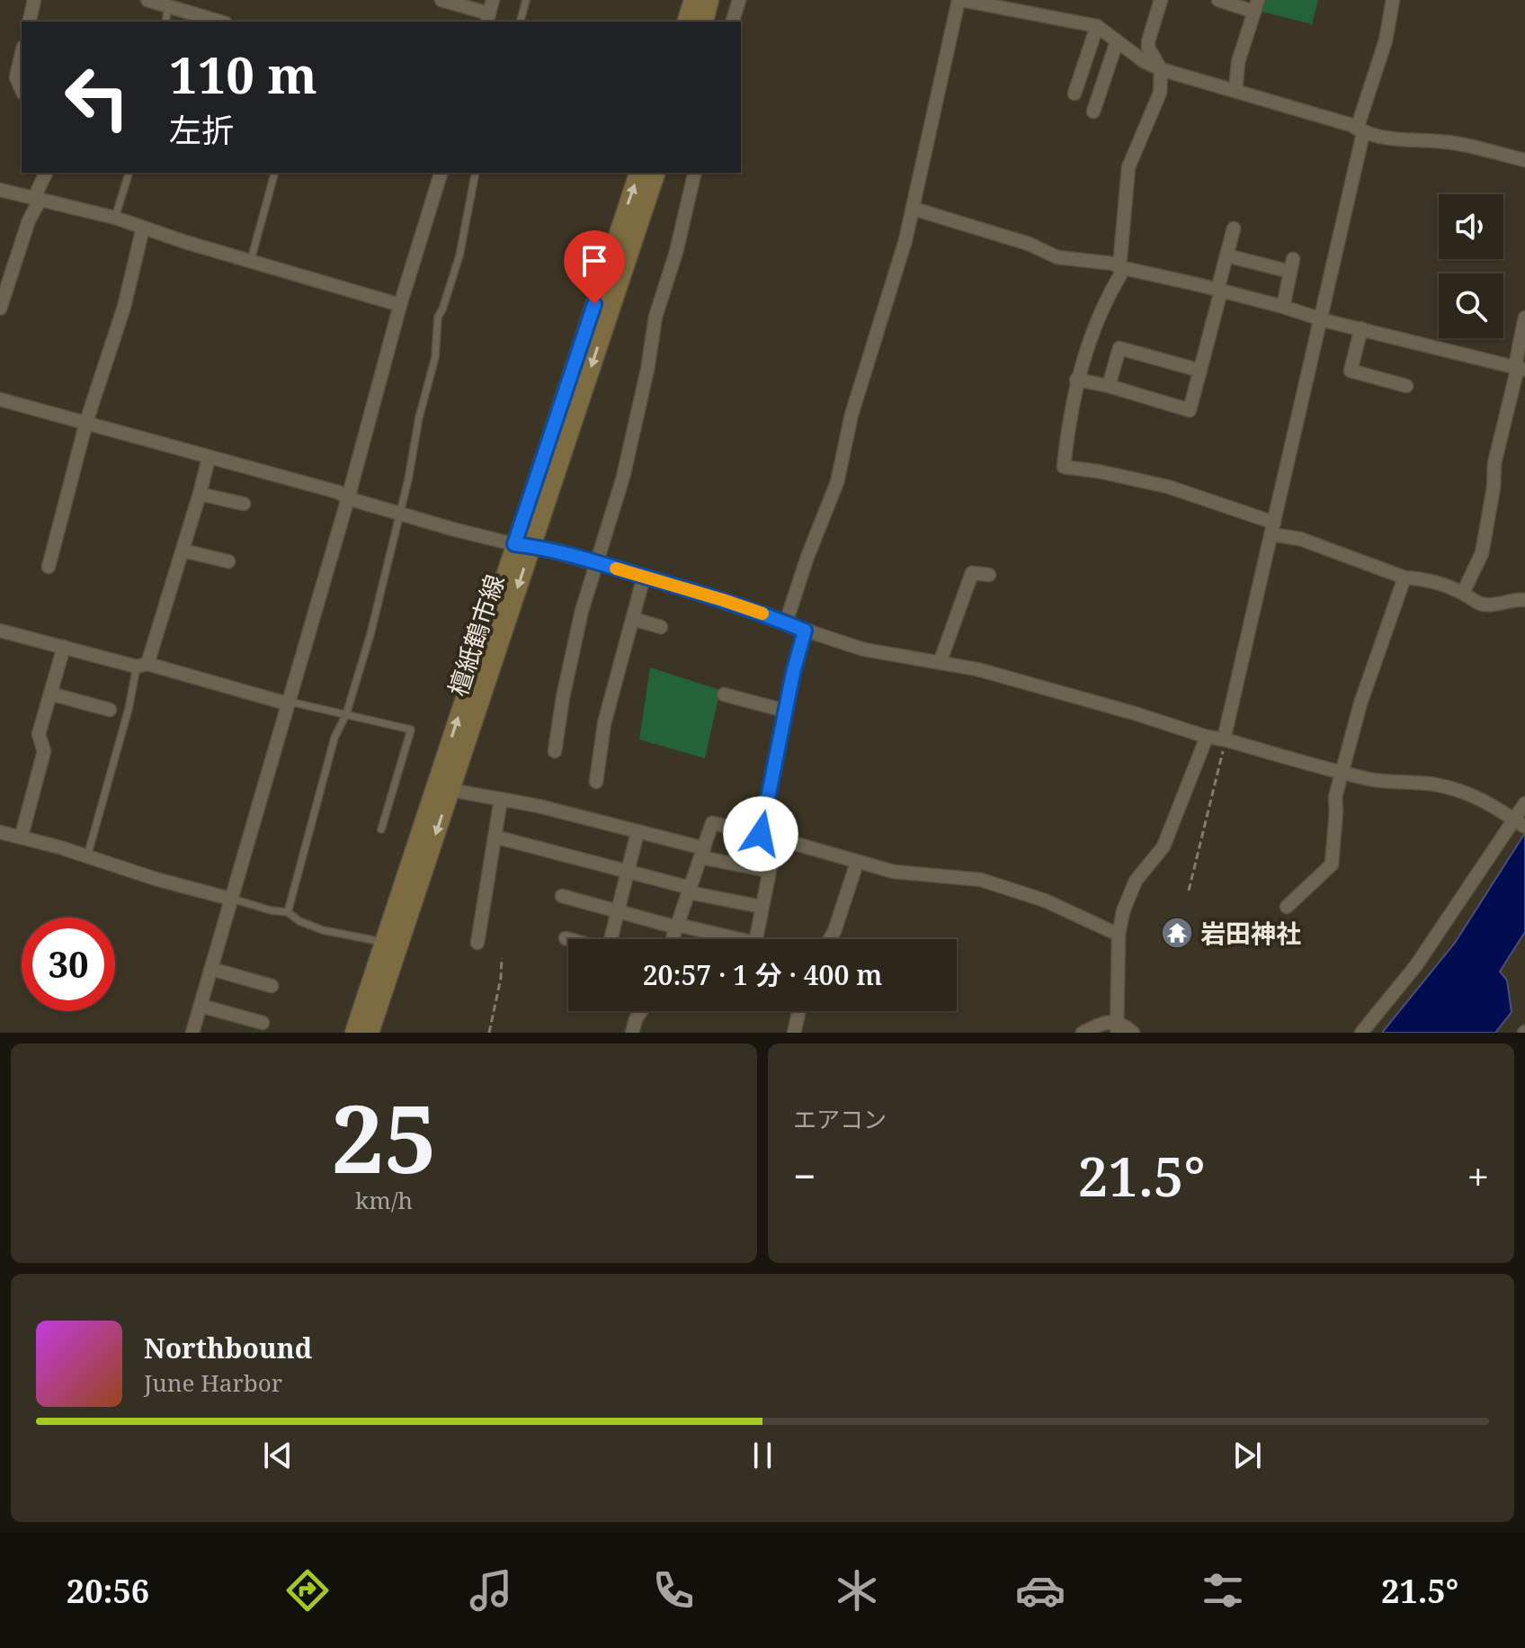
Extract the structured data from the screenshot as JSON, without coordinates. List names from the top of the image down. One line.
{"streets":{"main road":["檀紙鶴市線"]},"places":{"temple":["岩田神社"]},"page":{"turn":["110 m","左折"],"limit":"30","trip":"20:57 · 1 分 · 400 m","tile":[["25","km/h"],"エアコン"],"heat":["−","21.5°","+"],"song":["Northbound","June Harbor"],"tabs":["20:56","21.5°"]}}
